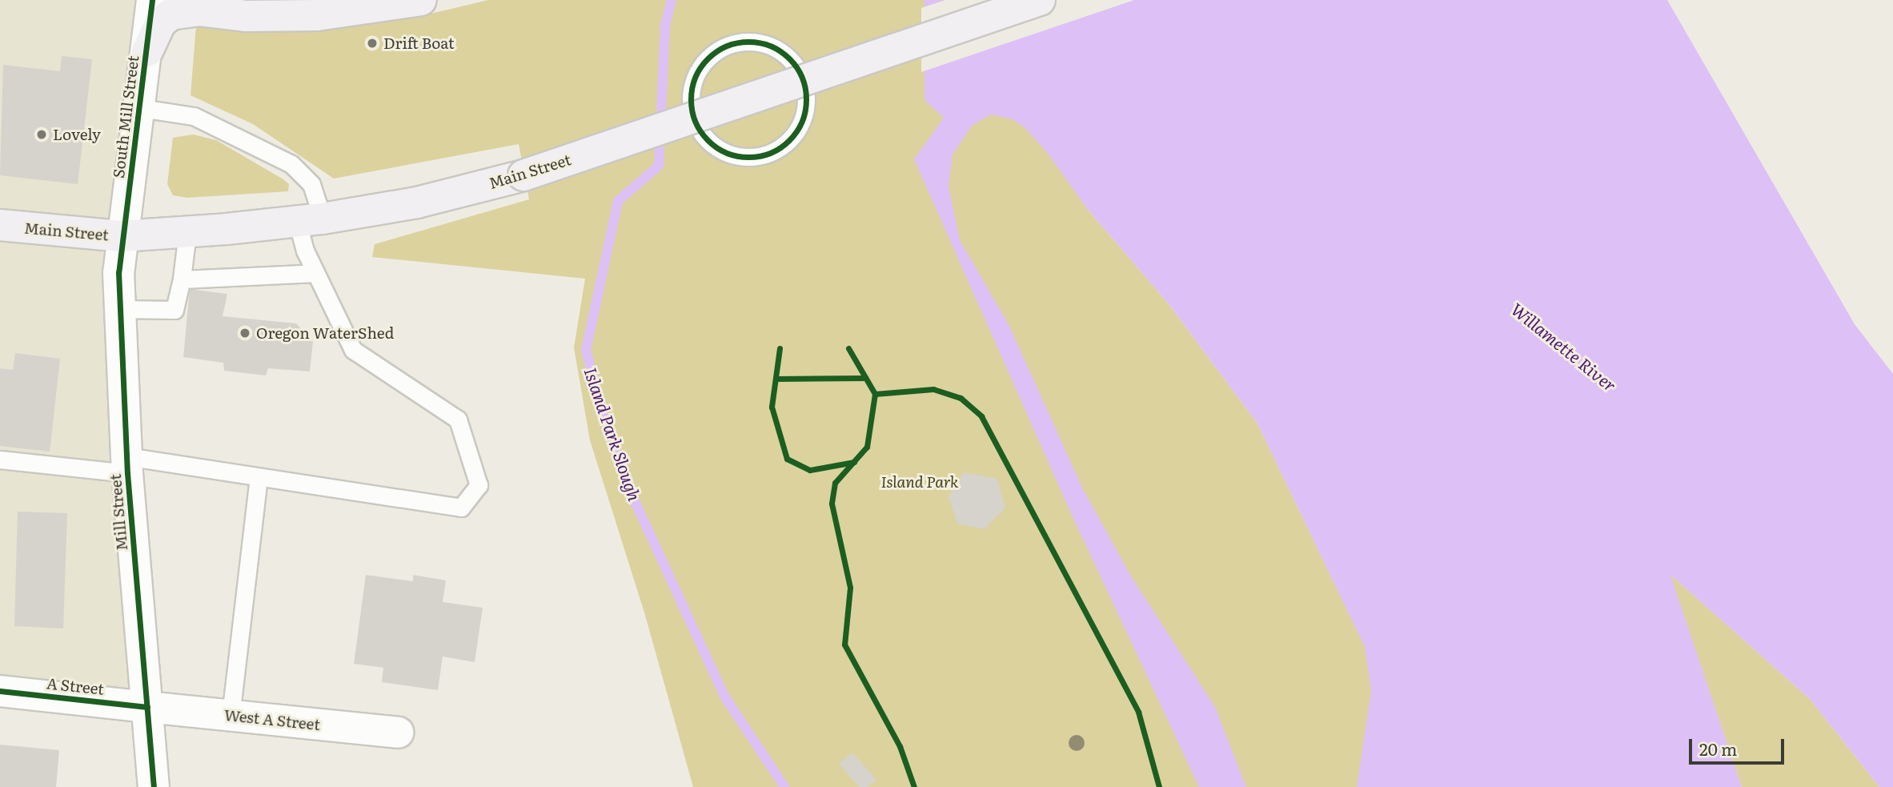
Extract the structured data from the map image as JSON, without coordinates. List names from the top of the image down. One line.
{"streets":{"main road":["Main Street"],"street":["South Mill Street","Mill Street","A Street","West A Street"]},"crossings":[["South Mill Street","Main Street"],["South Mill Street","Mill Street"],["Main Street","Mill Street"],["Mill Street","A Street"],["Mill Street","West A Street"],["A Street","West A Street"]],"water":["Willamette River","Island Park Slough"],"parks":["Island Park"],"places":["Drift Boat","Lovely","Oregon WaterShed"],"scale_bar":"20 m"}
